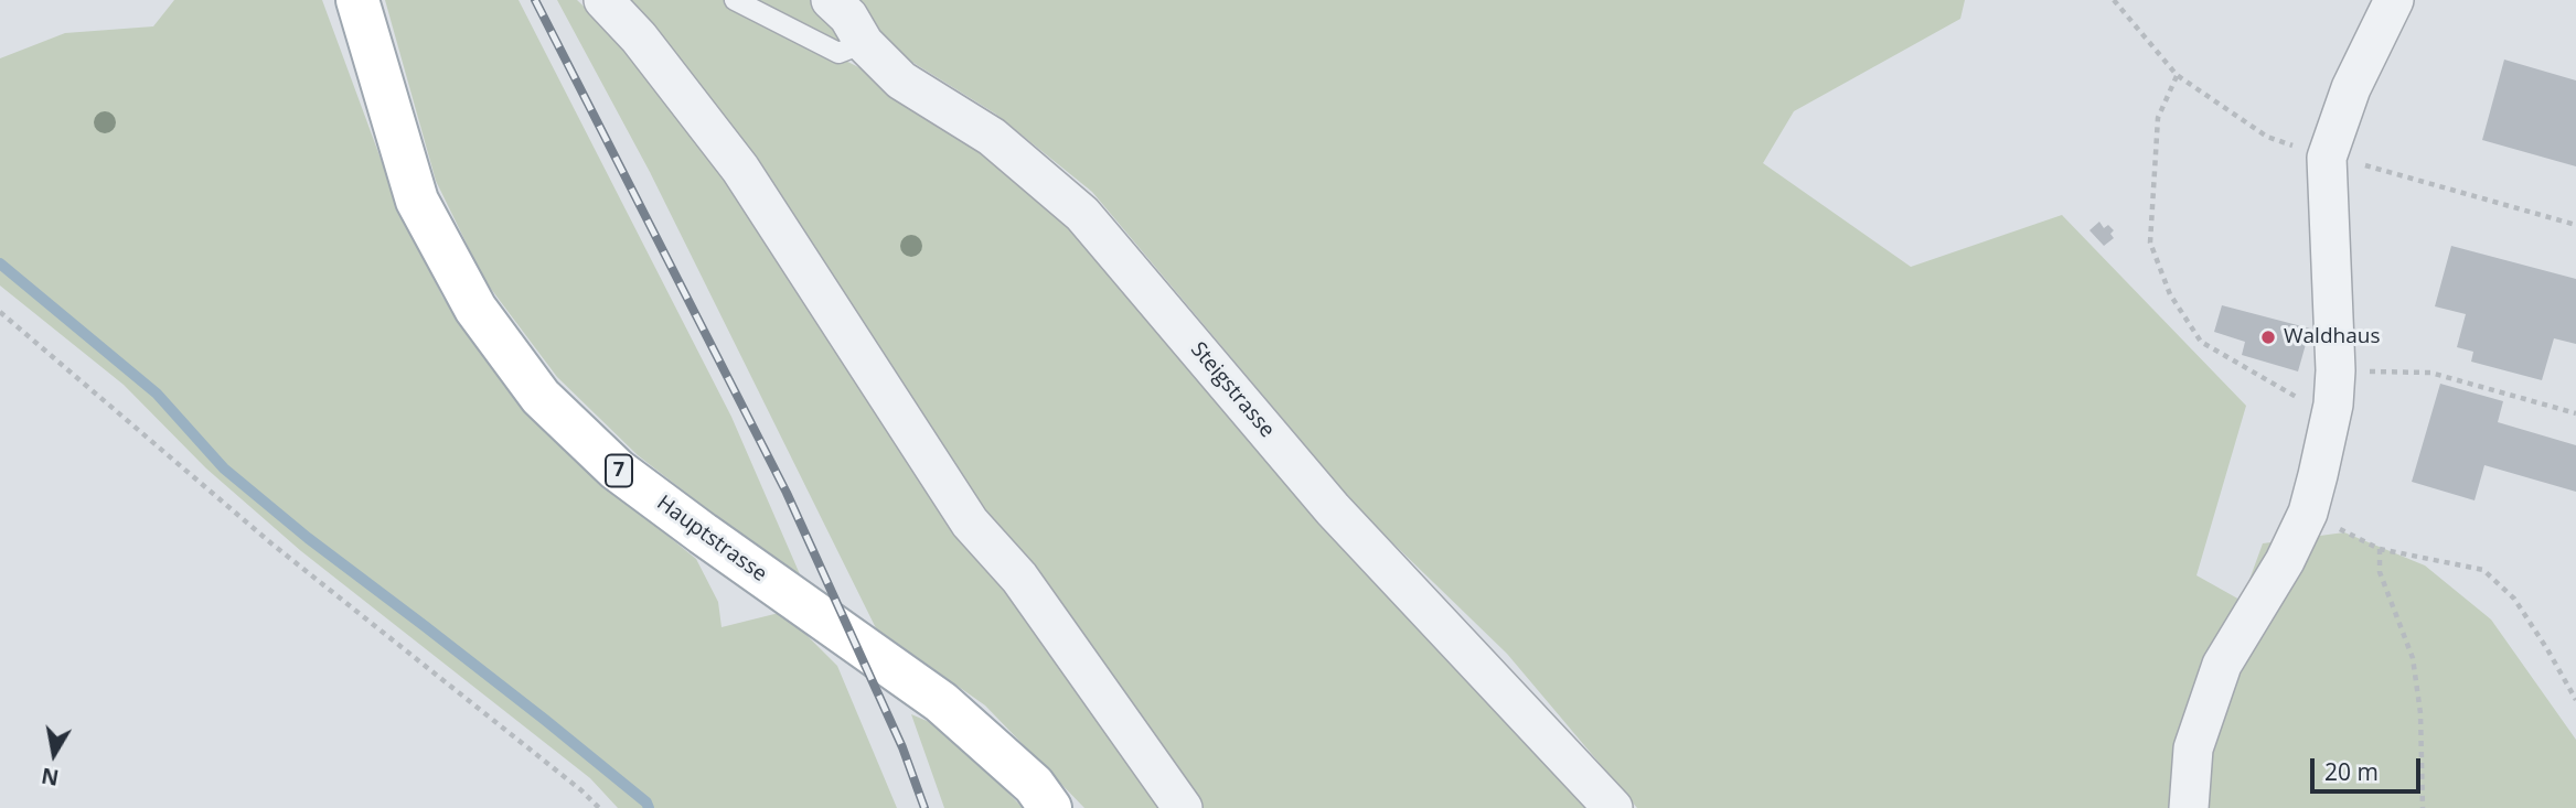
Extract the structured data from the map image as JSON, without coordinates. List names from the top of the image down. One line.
{"streets":{"main road":["7","Hauptstrasse"],"street":["Steigstrasse"]},"places":["Waldhaus"],"scale_bar":"20 m","north":"bottom"}
